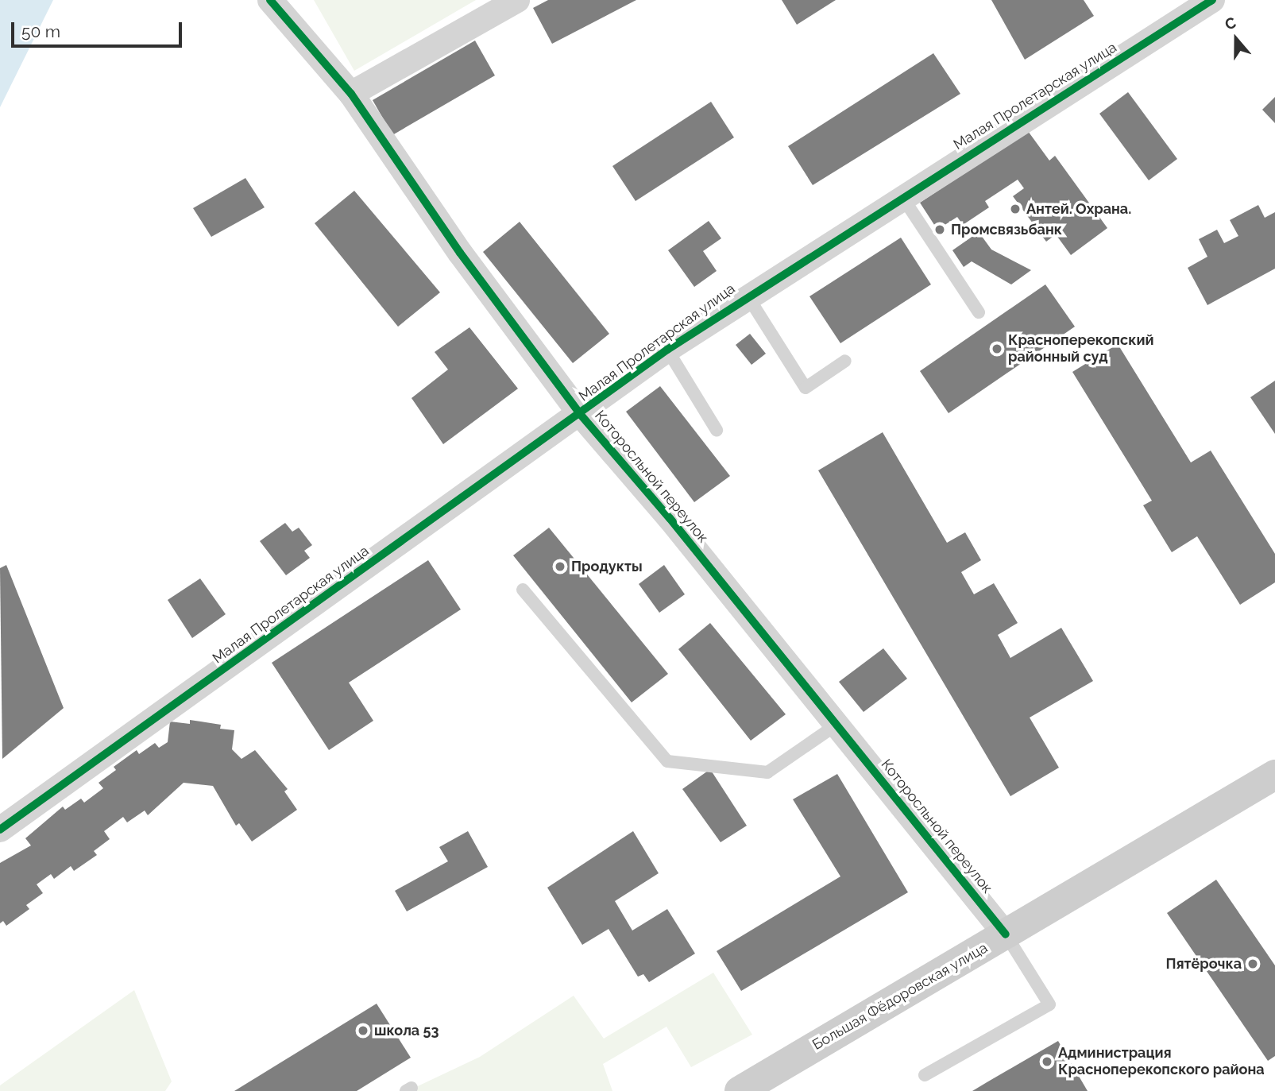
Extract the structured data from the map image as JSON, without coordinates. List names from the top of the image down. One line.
{"streets":{"main road":["Большая Фёдоровская улица"],"street":["Малая Пролетарская улица","Которосльной переулок"]},"crossings":[["Малая Пролетарская улица","Которосльной переулок"],["Которосльной переулок","Большая Фёдоровская улица"]],"places":["Антей. Охрана.","Промсвязьбанк","Красноперекопский районный суд","Продукты","Пятёрочка","школа 53","Администрация Красноперекопского района"],"scale_bar":"50 m","north":"top"}
